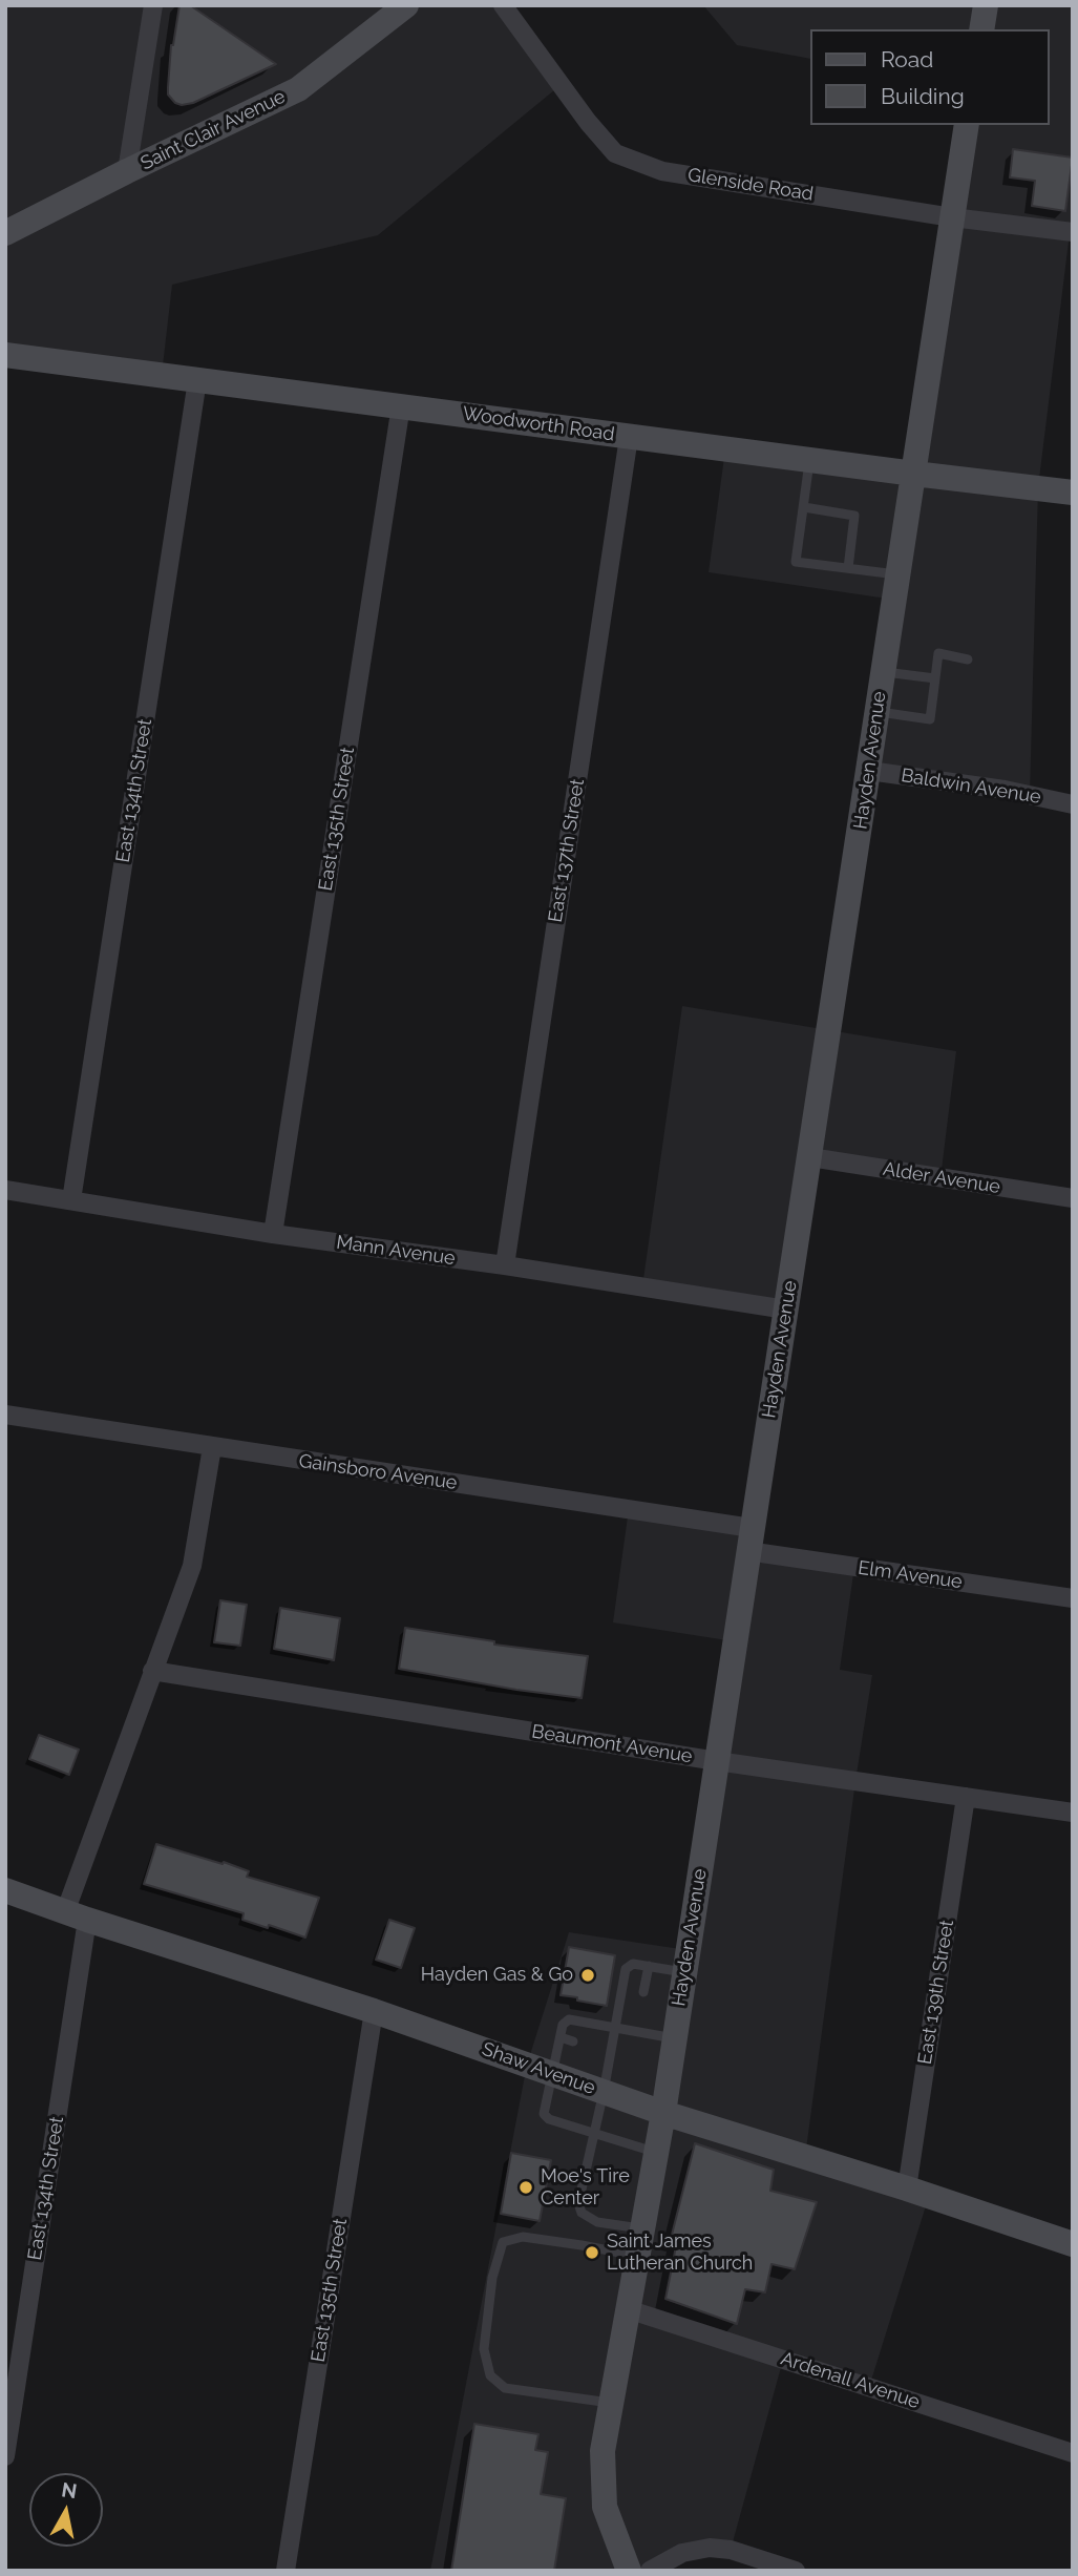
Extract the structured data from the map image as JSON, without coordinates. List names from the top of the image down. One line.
{"streets":{"street":["Saint Clair Avenue","Glenside Road","Woodworth Road","Hayden Avenue","Baldwin Avenue","East 134th Street","East 135th Street","East 137th Street","Alder Avenue","Mann Avenue","Gainsboro Avenue","Elm Avenue","Beaumont Avenue","East 139th Street","Shaw Avenue","Ardenall Avenue"]},"crossings":[["Glenside Road","Hayden Avenue"],["Woodworth Road","Hayden Avenue"],["Woodworth Road","East 134th Street"],["Woodworth Road","East 135th Street"],["Woodworth Road","East 137th Street"],["Hayden Avenue","Baldwin Avenue"],["Hayden Avenue","Alder Avenue"],["Hayden Avenue","Mann Avenue"],["Hayden Avenue","Gainsboro Avenue"],["Hayden Avenue","Elm Avenue"],["Hayden Avenue","Beaumont Avenue"],["Hayden Avenue","Shaw Avenue"],["Hayden Avenue","Ardenall Avenue"],["East 134th Street","Mann Avenue"],["East 134th Street","Gainsboro Avenue"],["East 134th Street","Beaumont Avenue"],["East 134th Street","Shaw Avenue"],["East 135th Street","Mann Avenue"],["East 135th Street","Shaw Avenue"],["East 137th Street","Mann Avenue"],["Gainsboro Avenue","Elm Avenue"],["Beaumont Avenue","East 139th Street"],["East 139th Street","Shaw Avenue"]],"places":["Hayden Gas & Go","Moe's Tire Center","Saint James Lutheran Church"],"legend":["Road","Building"],"north":"top"}
